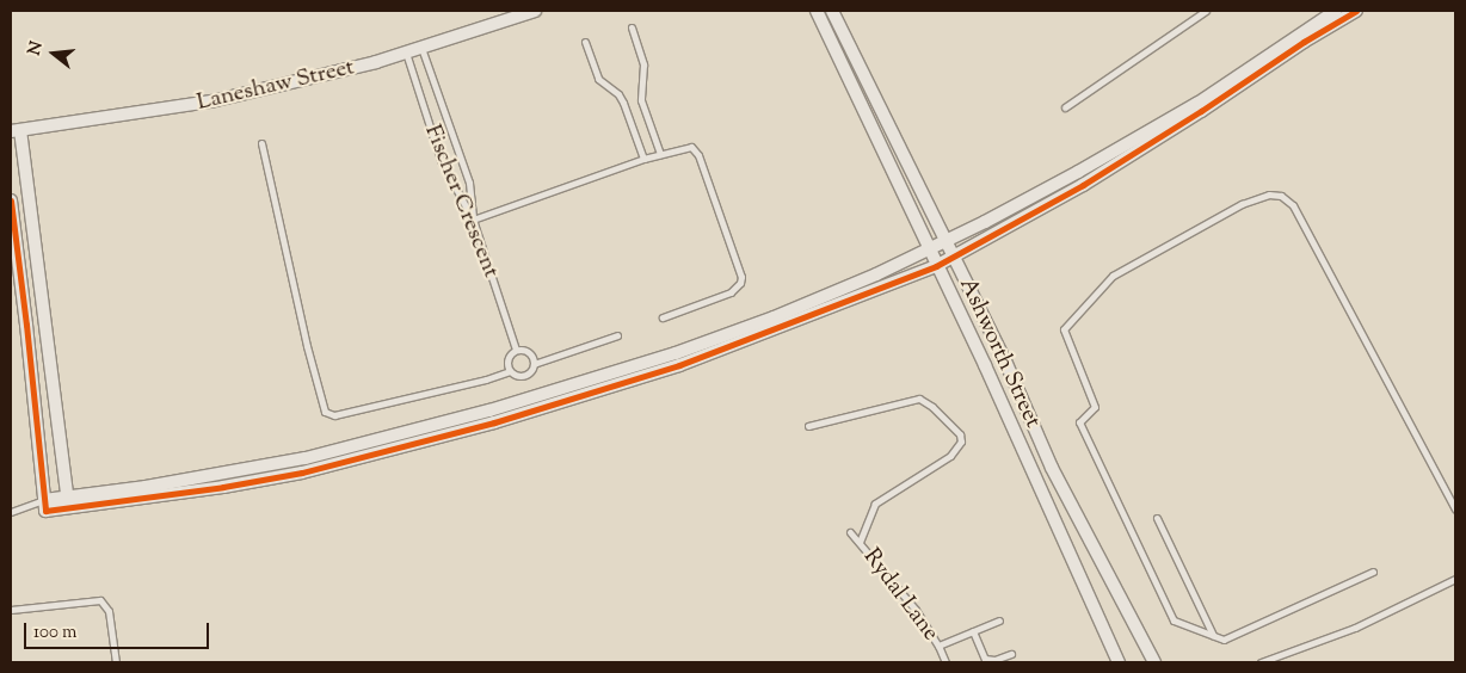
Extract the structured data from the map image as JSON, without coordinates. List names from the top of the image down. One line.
{"streets":{"street":["Laneshaw Street","Ashworth Street"],"lane":["Fischer Crescent","Rydal Lane"]},"crossings":[["Laneshaw Street","Fischer Crescent"]],"scale_bar":"100 m","north":"left"}
